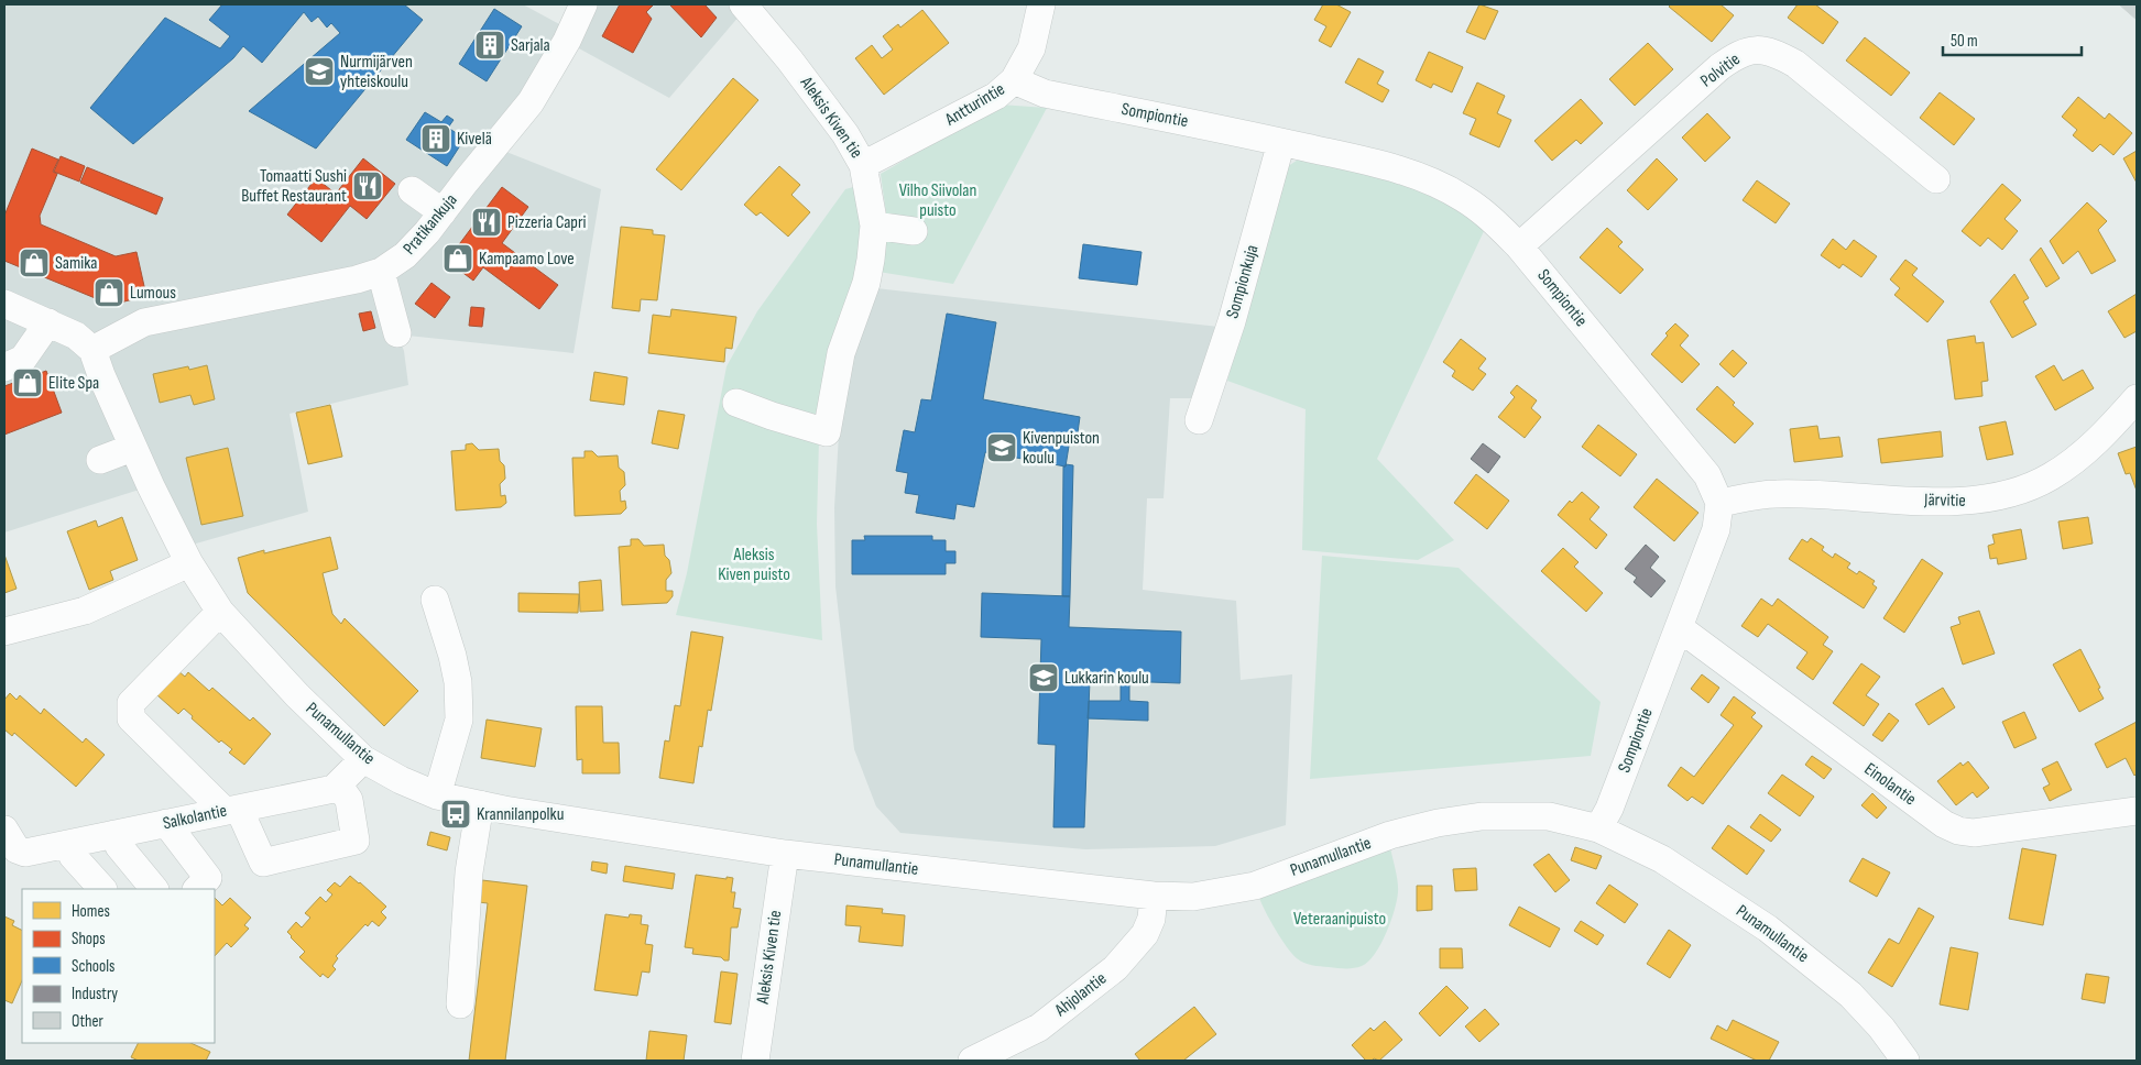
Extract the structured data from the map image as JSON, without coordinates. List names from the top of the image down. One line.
{"streets":{"street":["Polvitie","Antturintie","Sompiontie","Aleksis Kiven tie","Pratikankuja","Sompionkuja","Järvitie","Punamullantie","Einolantie","Salkolantie","Ahjolantie"]},"crossings":[["Polvitie","Sompiontie"],["Antturintie","Sompiontie"],["Antturintie","Aleksis Kiven tie"],["Sompiontie","Sompionkuja"],["Sompiontie","Järvitie"],["Sompiontie","Punamullantie"],["Sompiontie","Einolantie"],["Aleksis Kiven tie","Punamullantie"],["Pratikankuja","Punamullantie"],["Punamullantie","Salkolantie"],["Punamullantie","Ahjolantie"]],"parks":["Vilho Siivolan puisto","Aleksis Kiven puisto","Veteraanipuisto"],"places":{"building":["Sarjala","Kivelä"],"school or university":["Nurmijärven yhteiskoulu","Kivenpuiston koulu","Lukkarin koulu"],"restaurant":["Tomaatti Sushi Buffet Restaurant","Pizzeria Capri"],"shop":["Kampaamo Love","Samika","Lumous","Elite Spa"],"bus stop":["Krannilanpolku"]},"legend":["Homes","Shops","Schools","Industry","Other"],"scale_bar":"50 m"}
